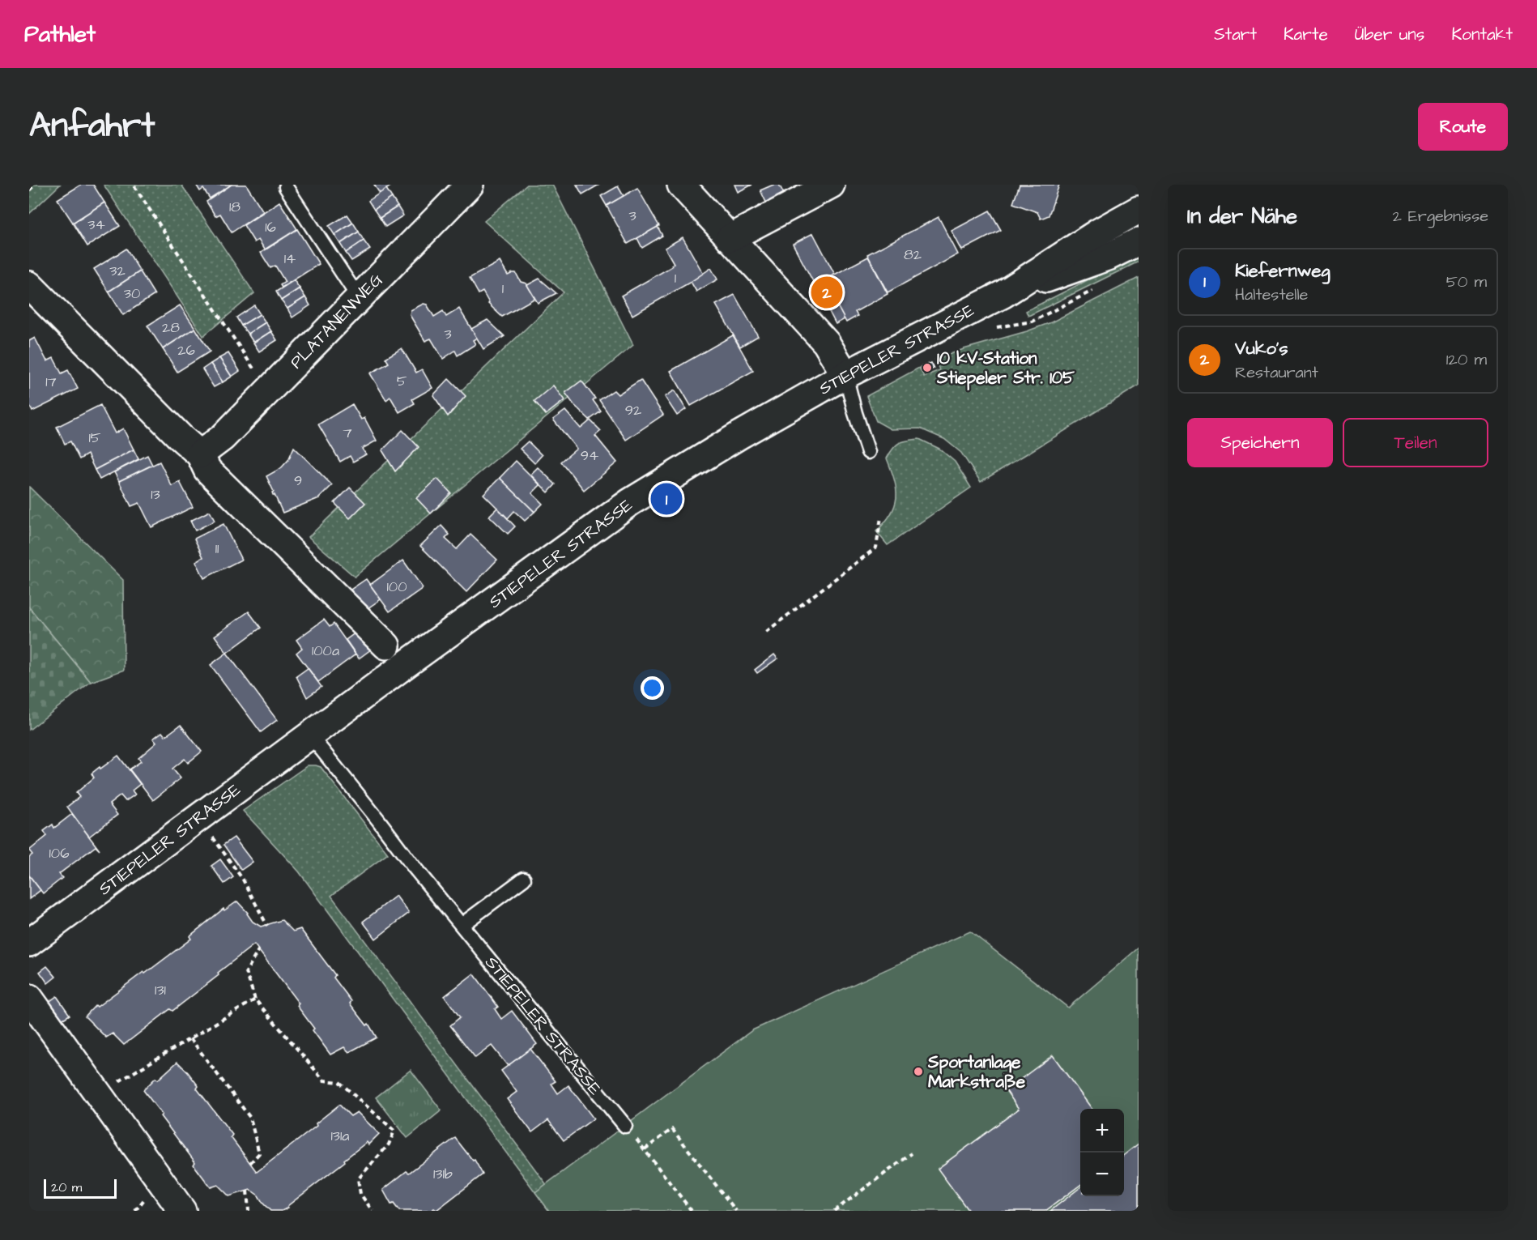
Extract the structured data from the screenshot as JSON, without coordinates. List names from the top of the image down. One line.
{"streets":{"street":["PLATANENWEG","STIEPELER STRASSE"]},"places":["10 kV-Station Stiepeler Str. 105","Sportanlage Markstraße"],"house_numbers":["18","3","34","16","82","14","32","1","1","30","28","3","26","5","17","92","7","15","94","9","13","11","100","100a","106","131","131a","131b"],"scale_bar":"20 m","page":{"header":"Pathlet","nav":["Start","Karte","Über uns","Kontakt"],"title":"Anfahrt","buttons":["Route",["Speichern","Teilen"]],"heading":["In der Nähe","2 Ergebnisse"],"list":[{"mark":"1","name":"Kiefernweg","note":"Haltestelle","value":"50 m"},{"mark":"2","name":"Vuko's","note":"Restaurant","value":"120 m"}],"pins":["2","1"],"map_buttons":["+","−"],"scale":"20 m"}}
